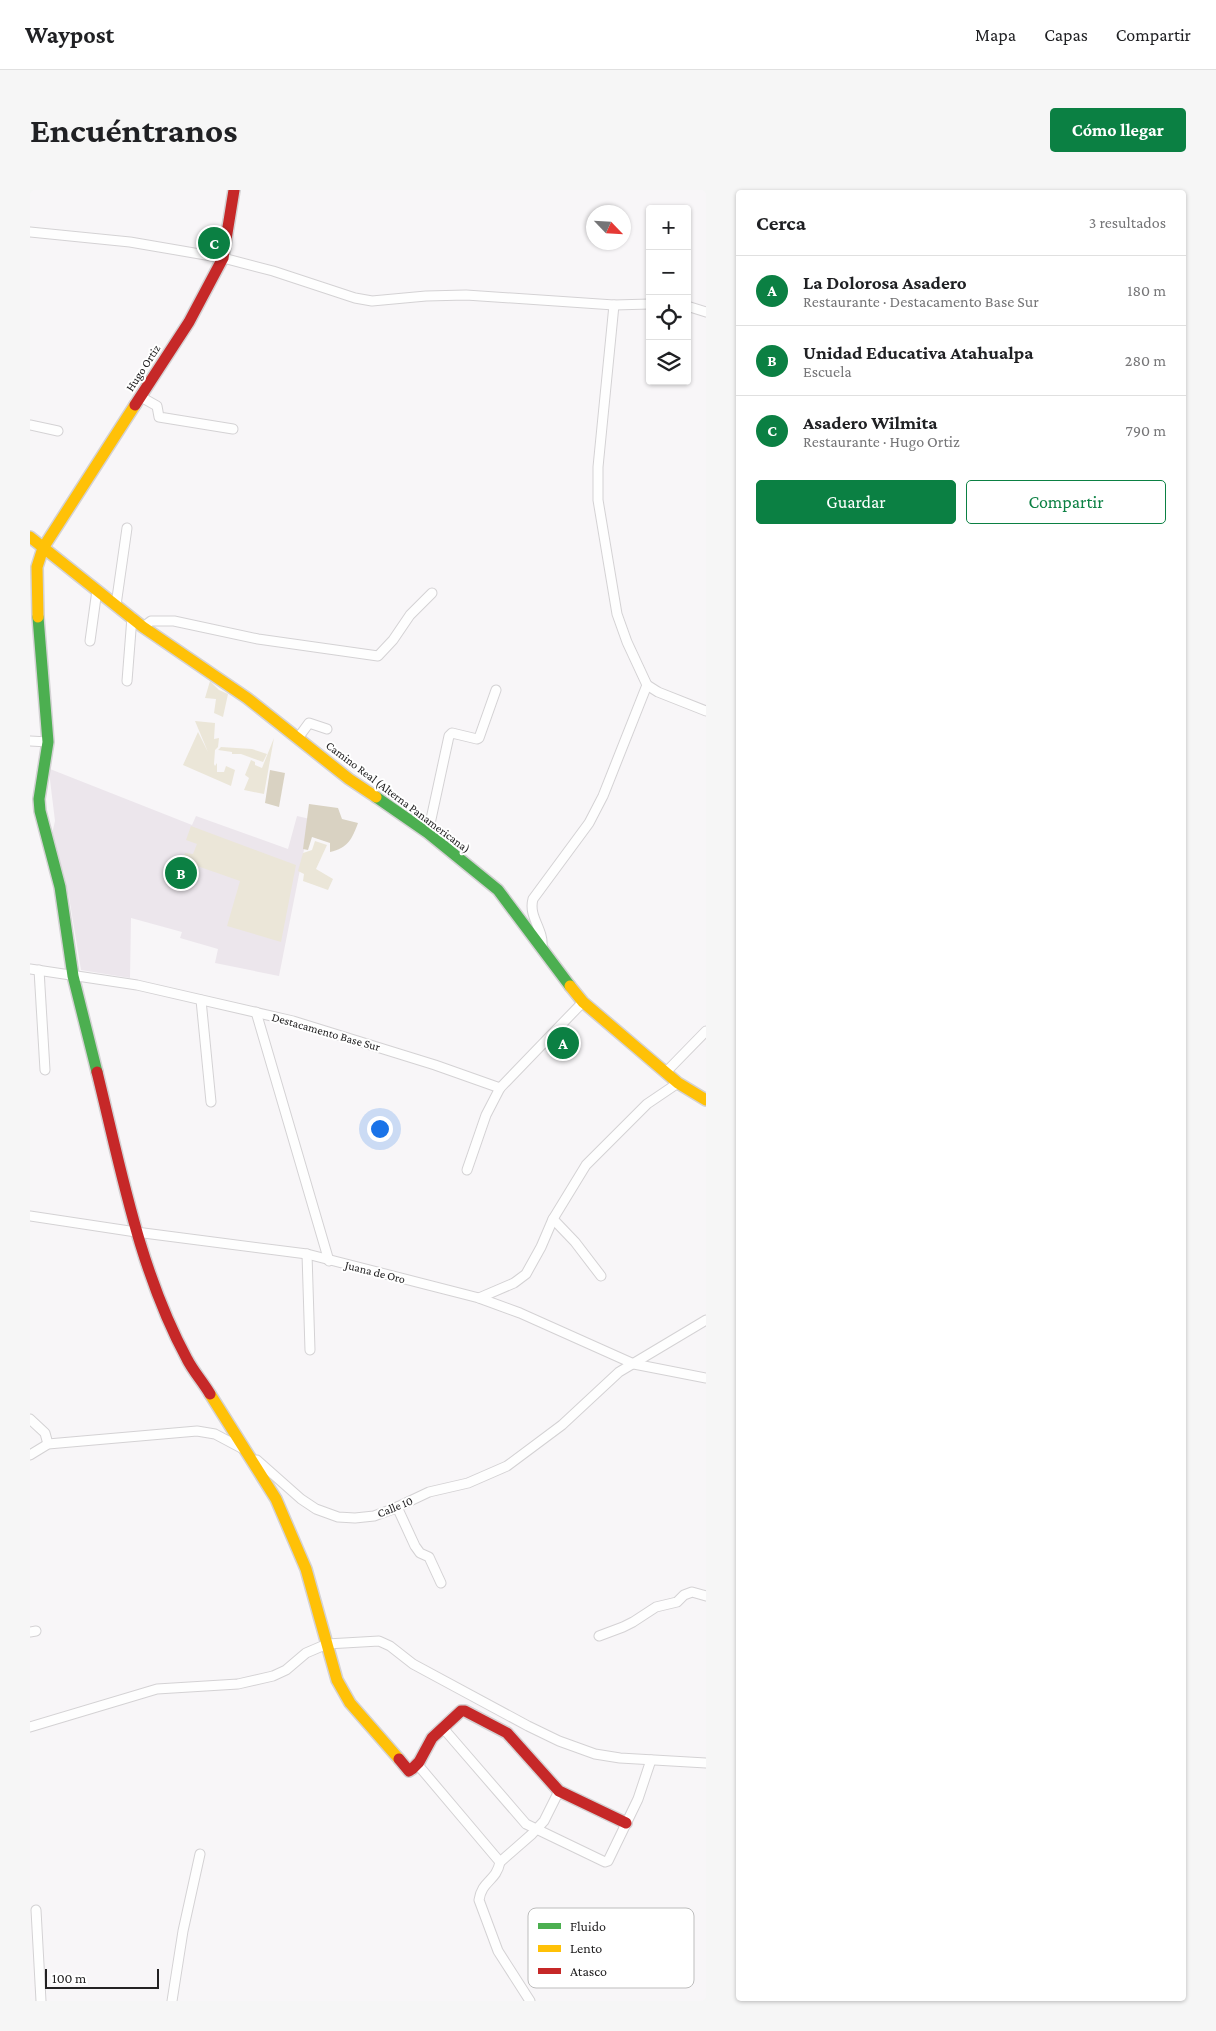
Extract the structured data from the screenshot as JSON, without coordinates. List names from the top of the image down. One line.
{"streets":{"street":["Hugo Ortiz","Camino Real (Alterna Panamericana)","Destacamento Base Sur","Juana de Oro","Calle 10"]},"crossings":[["Hugo Ortiz","Camino Real (Alterna Panamericana)"],["Hugo Ortiz","Destacamento Base Sur"],["Hugo Ortiz","Juana de Oro"],["Hugo Ortiz","Calle 10"],["Juana de Oro","Calle 10"]],"legend":["Fluido","Lento","Atasco"],"scale_bar":"100 m","north":"bottom right","page":{"header":"Waypost","nav":["Mapa","Capas","Compartir"],"buttons":["Cómo llegar",["Guardar","Compartir"]],"title":"Encuéntranos","heading":["Cerca","3 resultados"],"map_buttons":["+","−"],"pins":["C","B","A"],"list":[{"mark":"A","name":"La Dolorosa Asadero","note":"Restaurante · Destacamento Base Sur","value":"180 m"},{"mark":"B","name":"Unidad Educativa Atahualpa","note":"Escuela","value":"280 m"},{"mark":"C","name":"Asadero Wilmita","note":"Restaurante · Hugo Ortiz","value":"790 m"}],"scale":"100 m"}}
